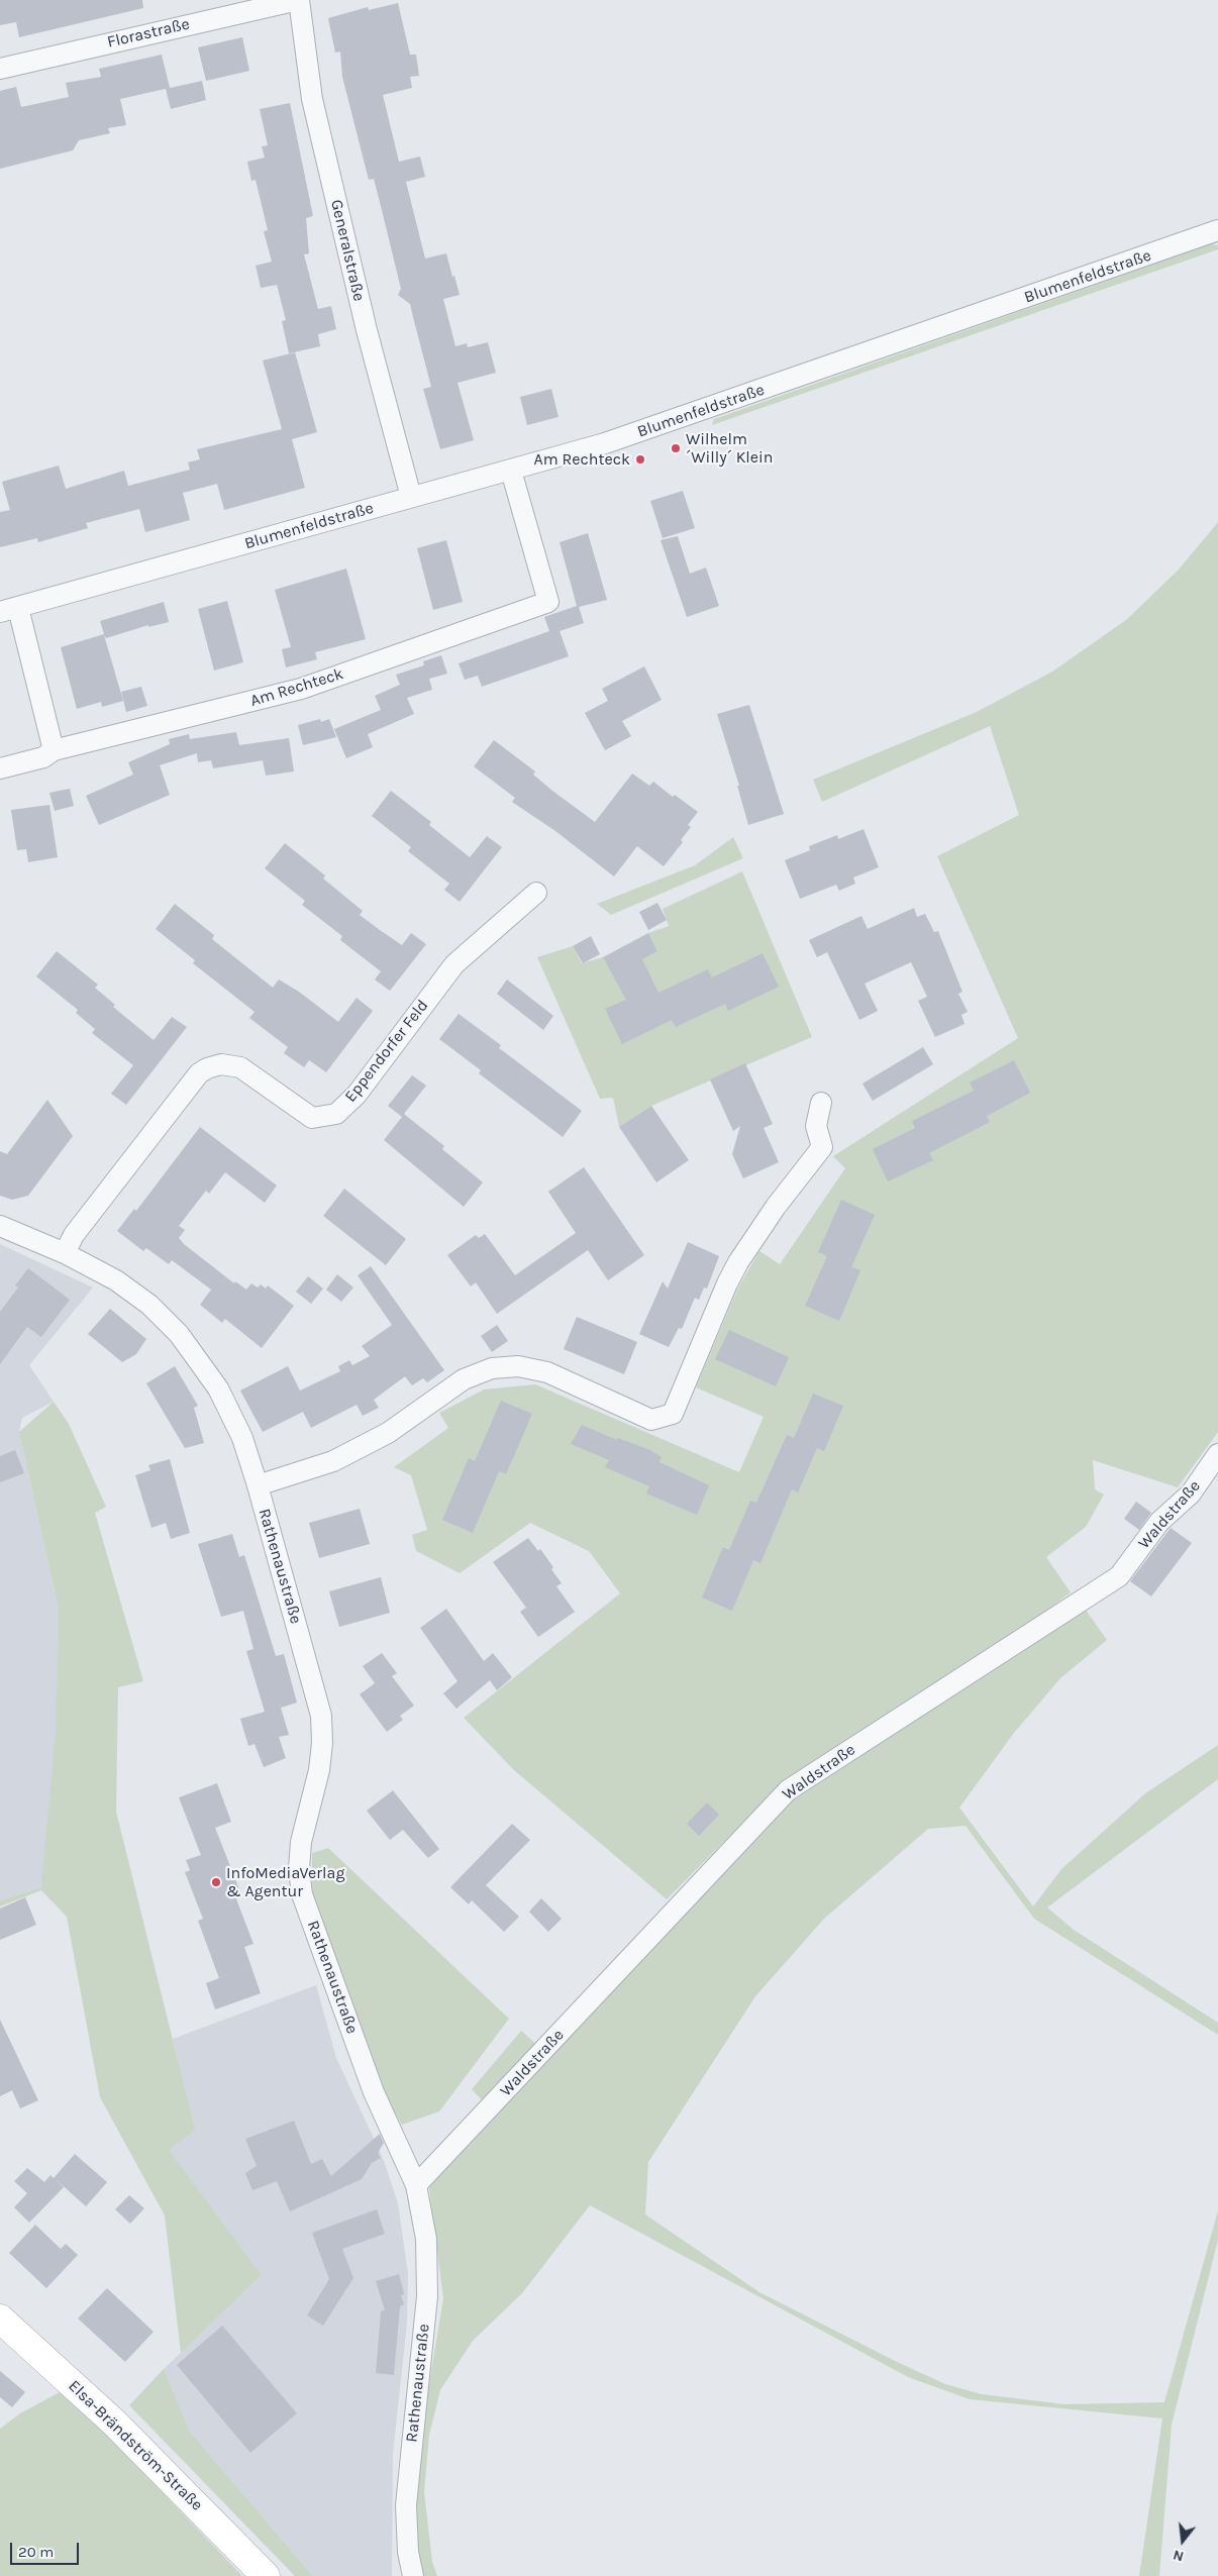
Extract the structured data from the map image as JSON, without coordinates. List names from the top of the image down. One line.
{"streets":{"street":["Florastraße","Generalstraße","Blumenfeldstraße","Am Rechteck","Eppendorfer Feld","Waldstraße","Rathenaustraße","Elsa-Brändström-Straße"]},"crossings":[["Florastraße","Generalstraße"],["Generalstraße","Blumenfeldstraße"],["Blumenfeldstraße","Am Rechteck"],["Eppendorfer Feld","Rathenaustraße"],["Waldstraße","Rathenaustraße"]],"places":["Wilhelm ´Willy´ Klein","Am Rechteck","InfoMediaVerlag & Agentur"],"scale_bar":"20 m","north":"bottom"}
